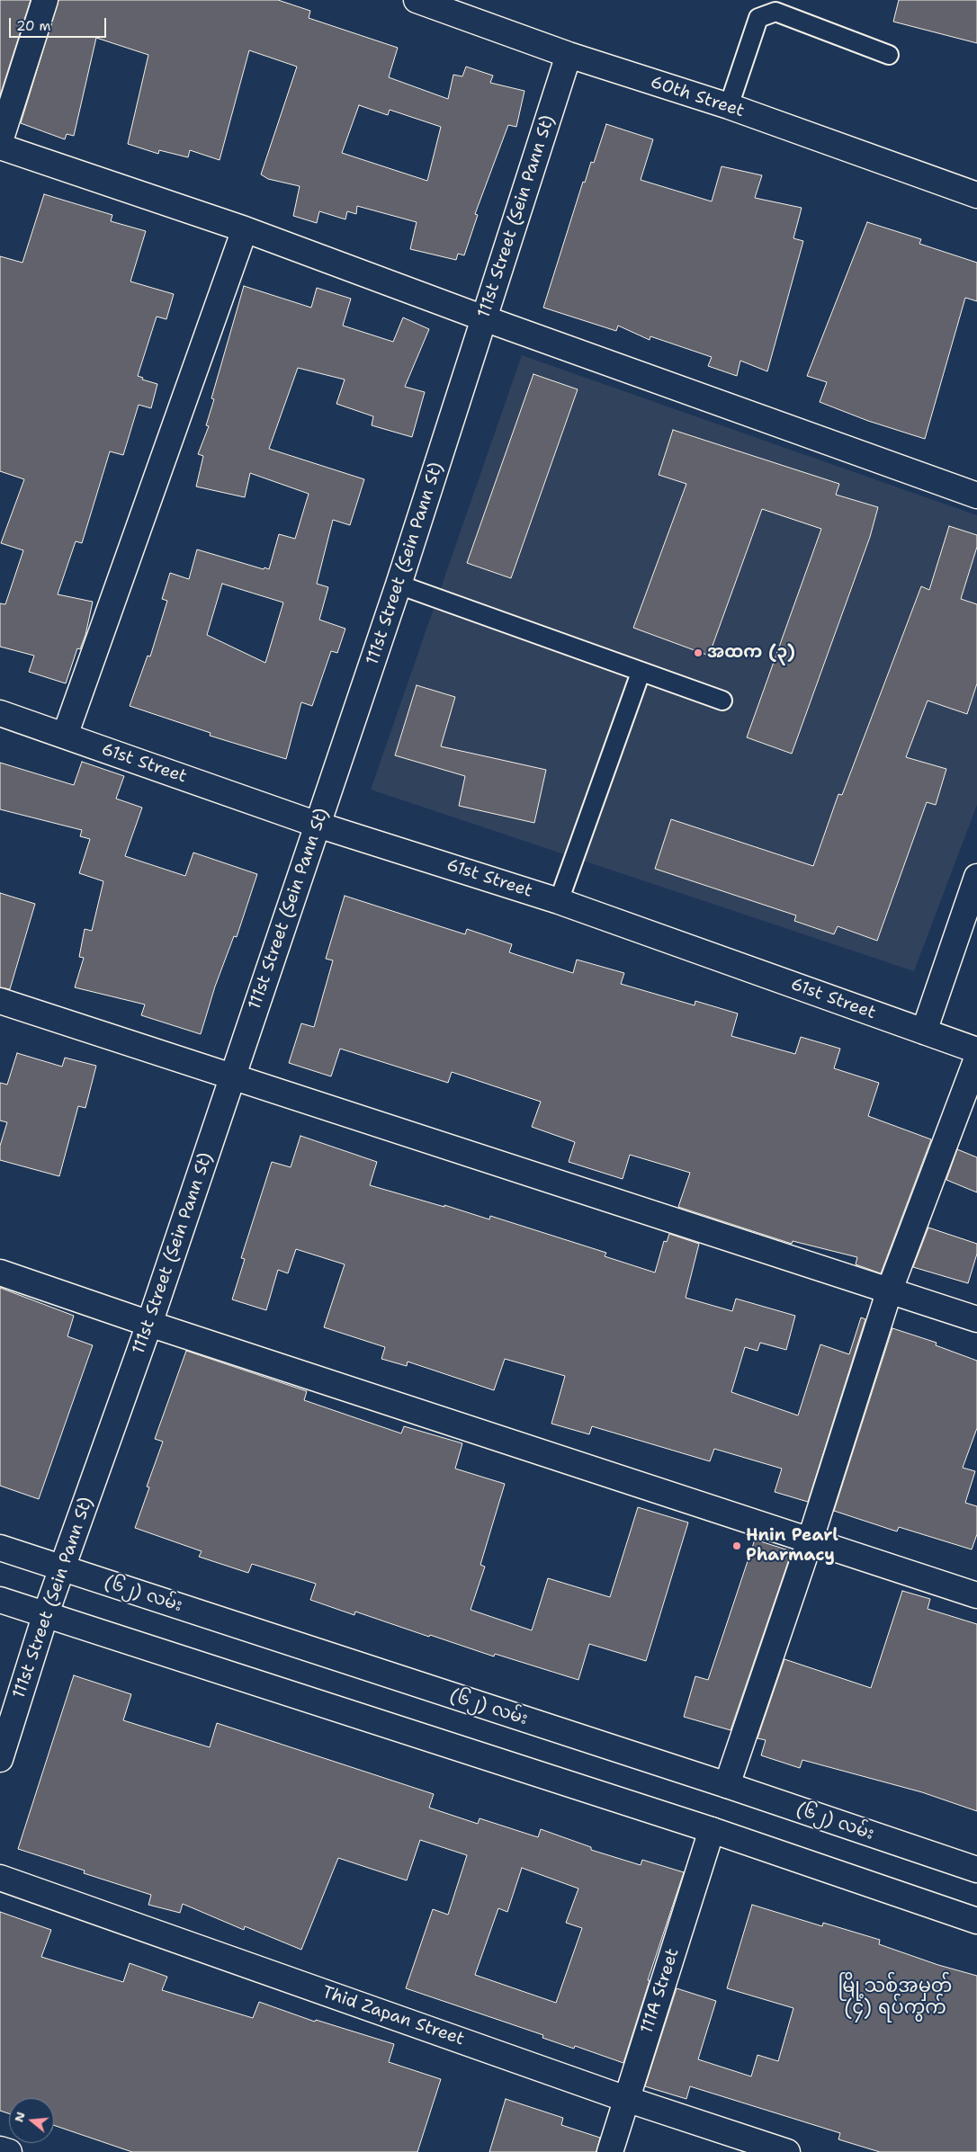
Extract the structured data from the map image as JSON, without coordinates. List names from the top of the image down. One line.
{"streets":{"street":["60th Street","111st Street (Sein Pann St)","61st Street","(၆၂) လမ်း","111A Street","Thid Zapan Street"]},"crossings":[["60th Street","111st Street (Sein Pann St)"],["111st Street (Sein Pann St)","61st Street"],["111st Street (Sein Pann St)","(၆၂) လမ်း"],["111A Street","Thid Zapan Street"]],"districts":["မြို့သစ်အမှတ် (၄) ရပ်ကွက်"],"places":["အထက (၃)","Hnin Pearl Pharmacy"],"scale_bar":"20 m","north":"left"}
